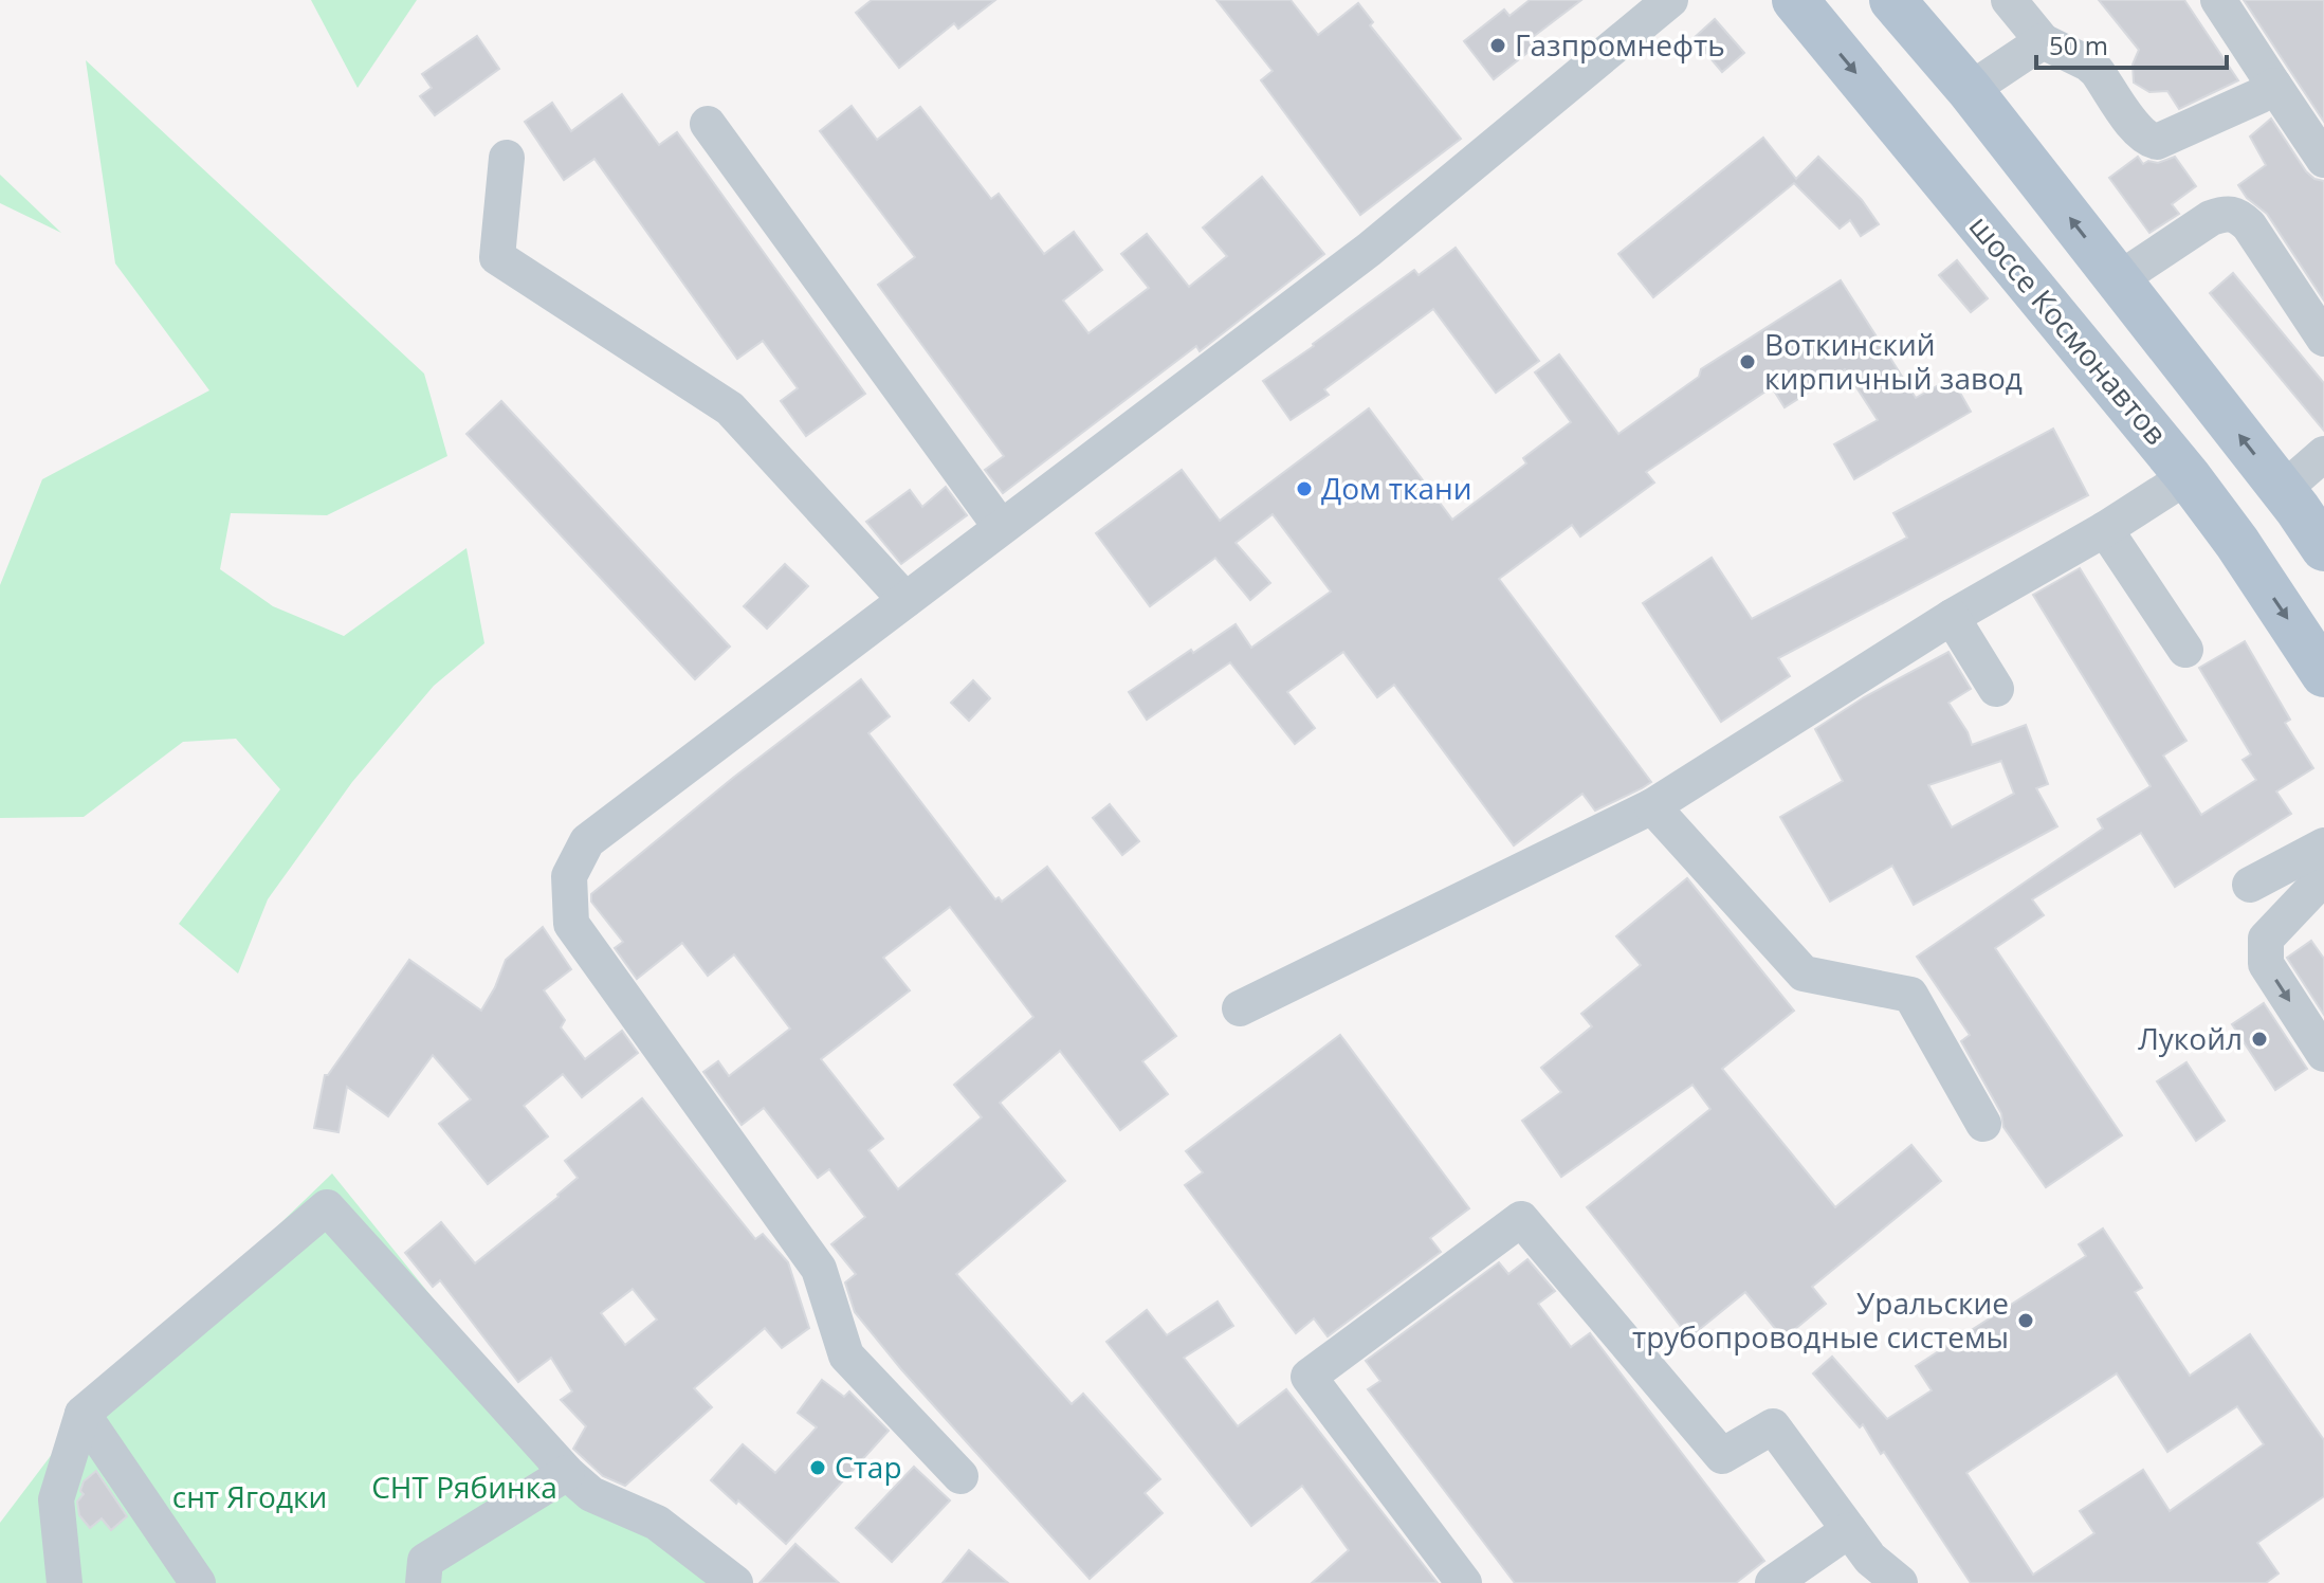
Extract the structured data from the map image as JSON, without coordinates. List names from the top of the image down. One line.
{"streets":{"main road":["шоссе Космонавтов"]},"parks":["СНТ Рябинка","снт Ягодки"],"places":["Газпромнефть","Воткинский кирпичный завод","Дом ткани","Лукойл","Уральские трубопроводные системы","Стар"],"scale_bar":"50 m"}
